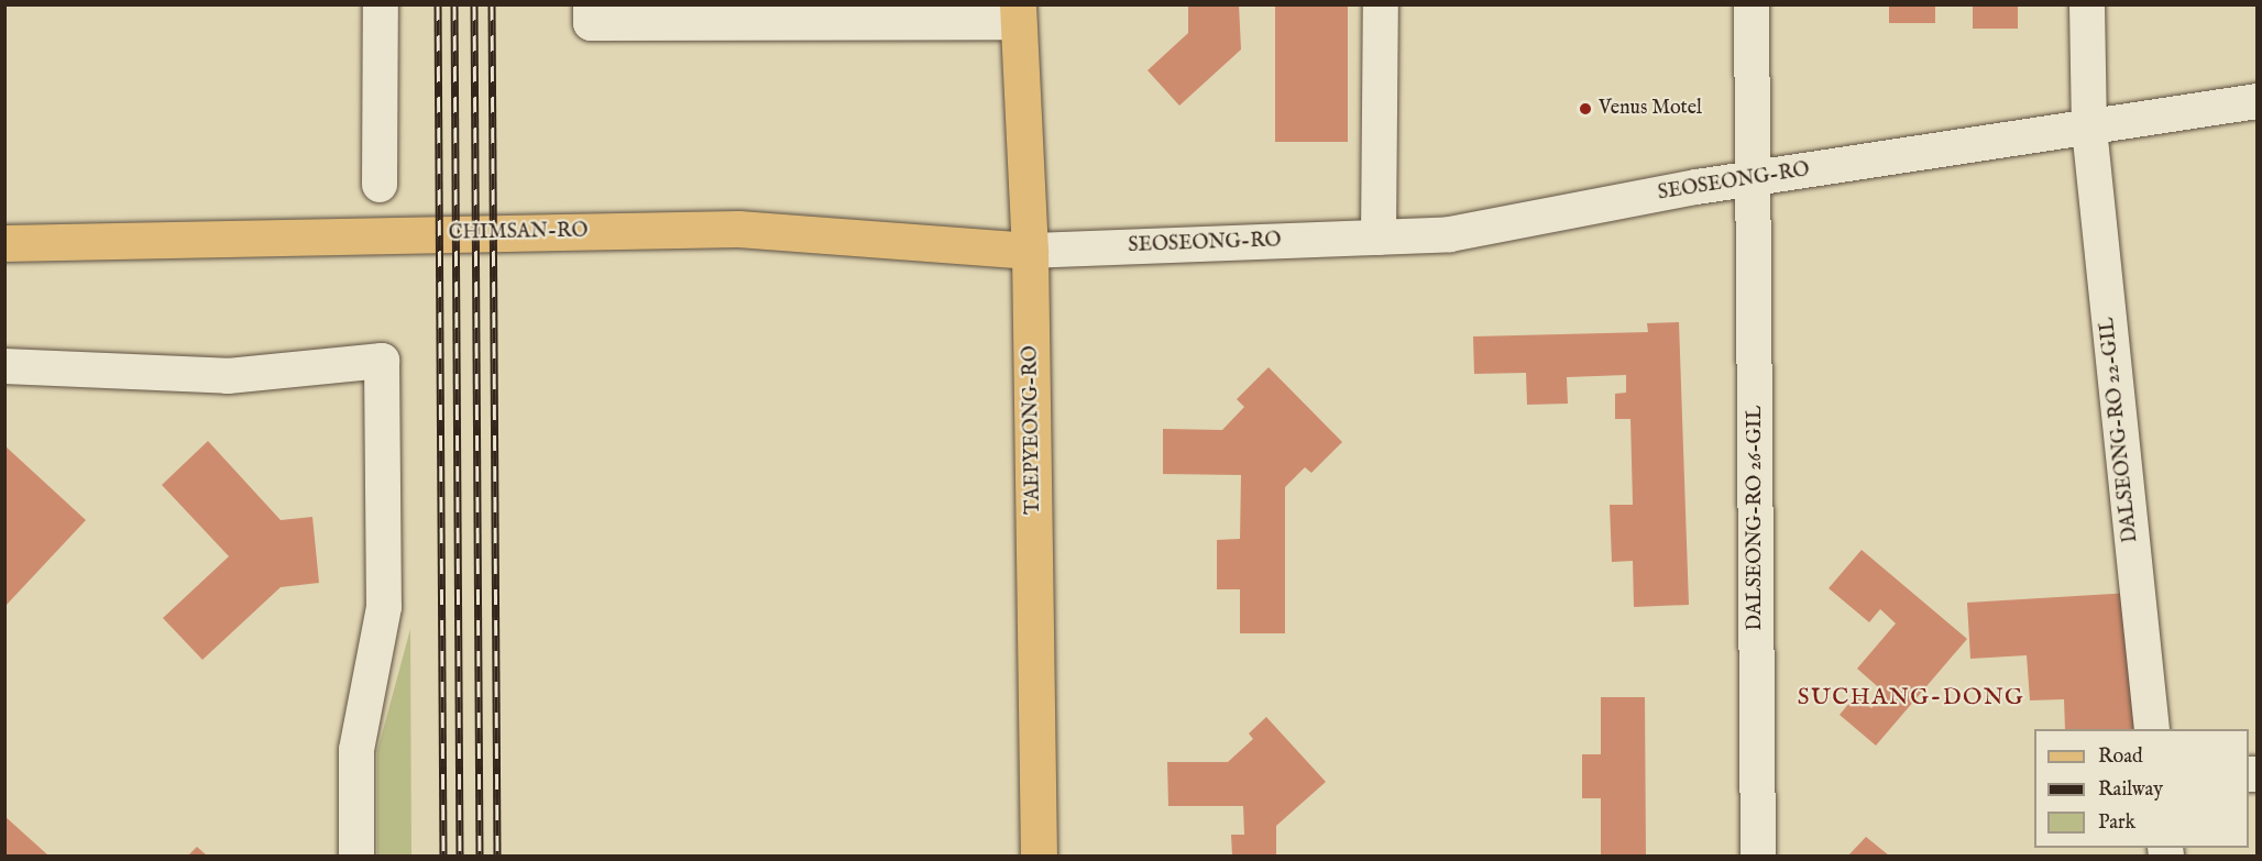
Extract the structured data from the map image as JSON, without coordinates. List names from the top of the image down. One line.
{"streets":{"main road":["CHIMSAN-RO","TAEPYEONG-RO"],"street":["SEOSEONG-RO","DALSEONG-RO 22-GIL","DALSEONG-RO 26-GIL"]},"crossings":[["SEOSEONG-RO","CHIMSAN-RO"],["SEOSEONG-RO","TAEPYEONG-RO"],["SEOSEONG-RO","DALSEONG-RO 22-GIL"],["SEOSEONG-RO","DALSEONG-RO 26-GIL"],["CHIMSAN-RO","TAEPYEONG-RO"]],"districts":["SUCHANG-DONG"],"places":["Venus Motel"],"legend":["Road","Railway","Park"]}
